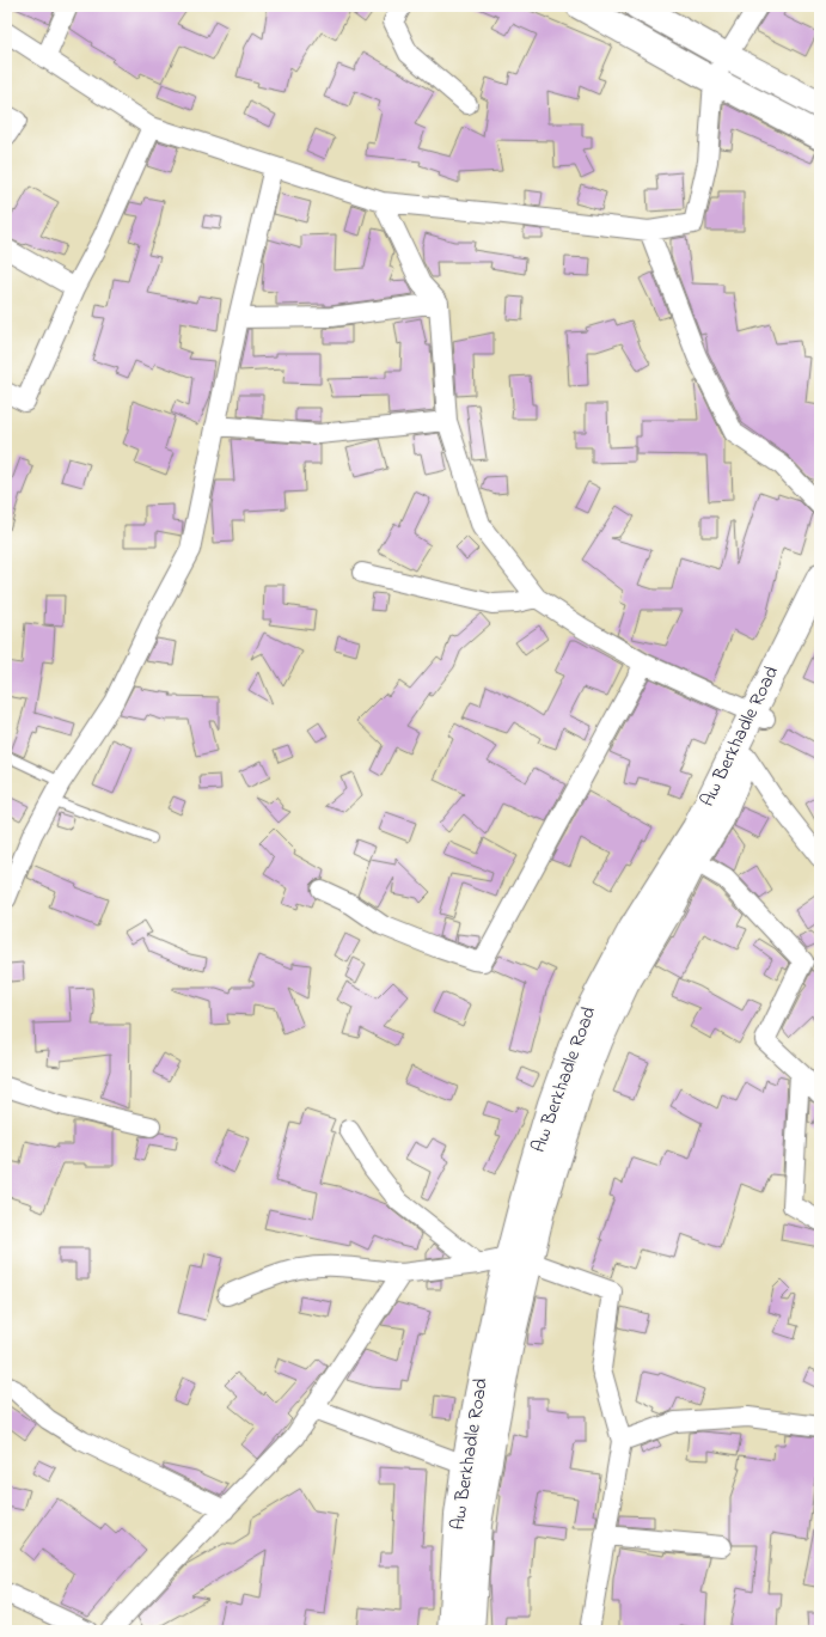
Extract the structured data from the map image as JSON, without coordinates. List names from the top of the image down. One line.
{"streets":{"main road":["Aw Berkhadle Road"]}}
